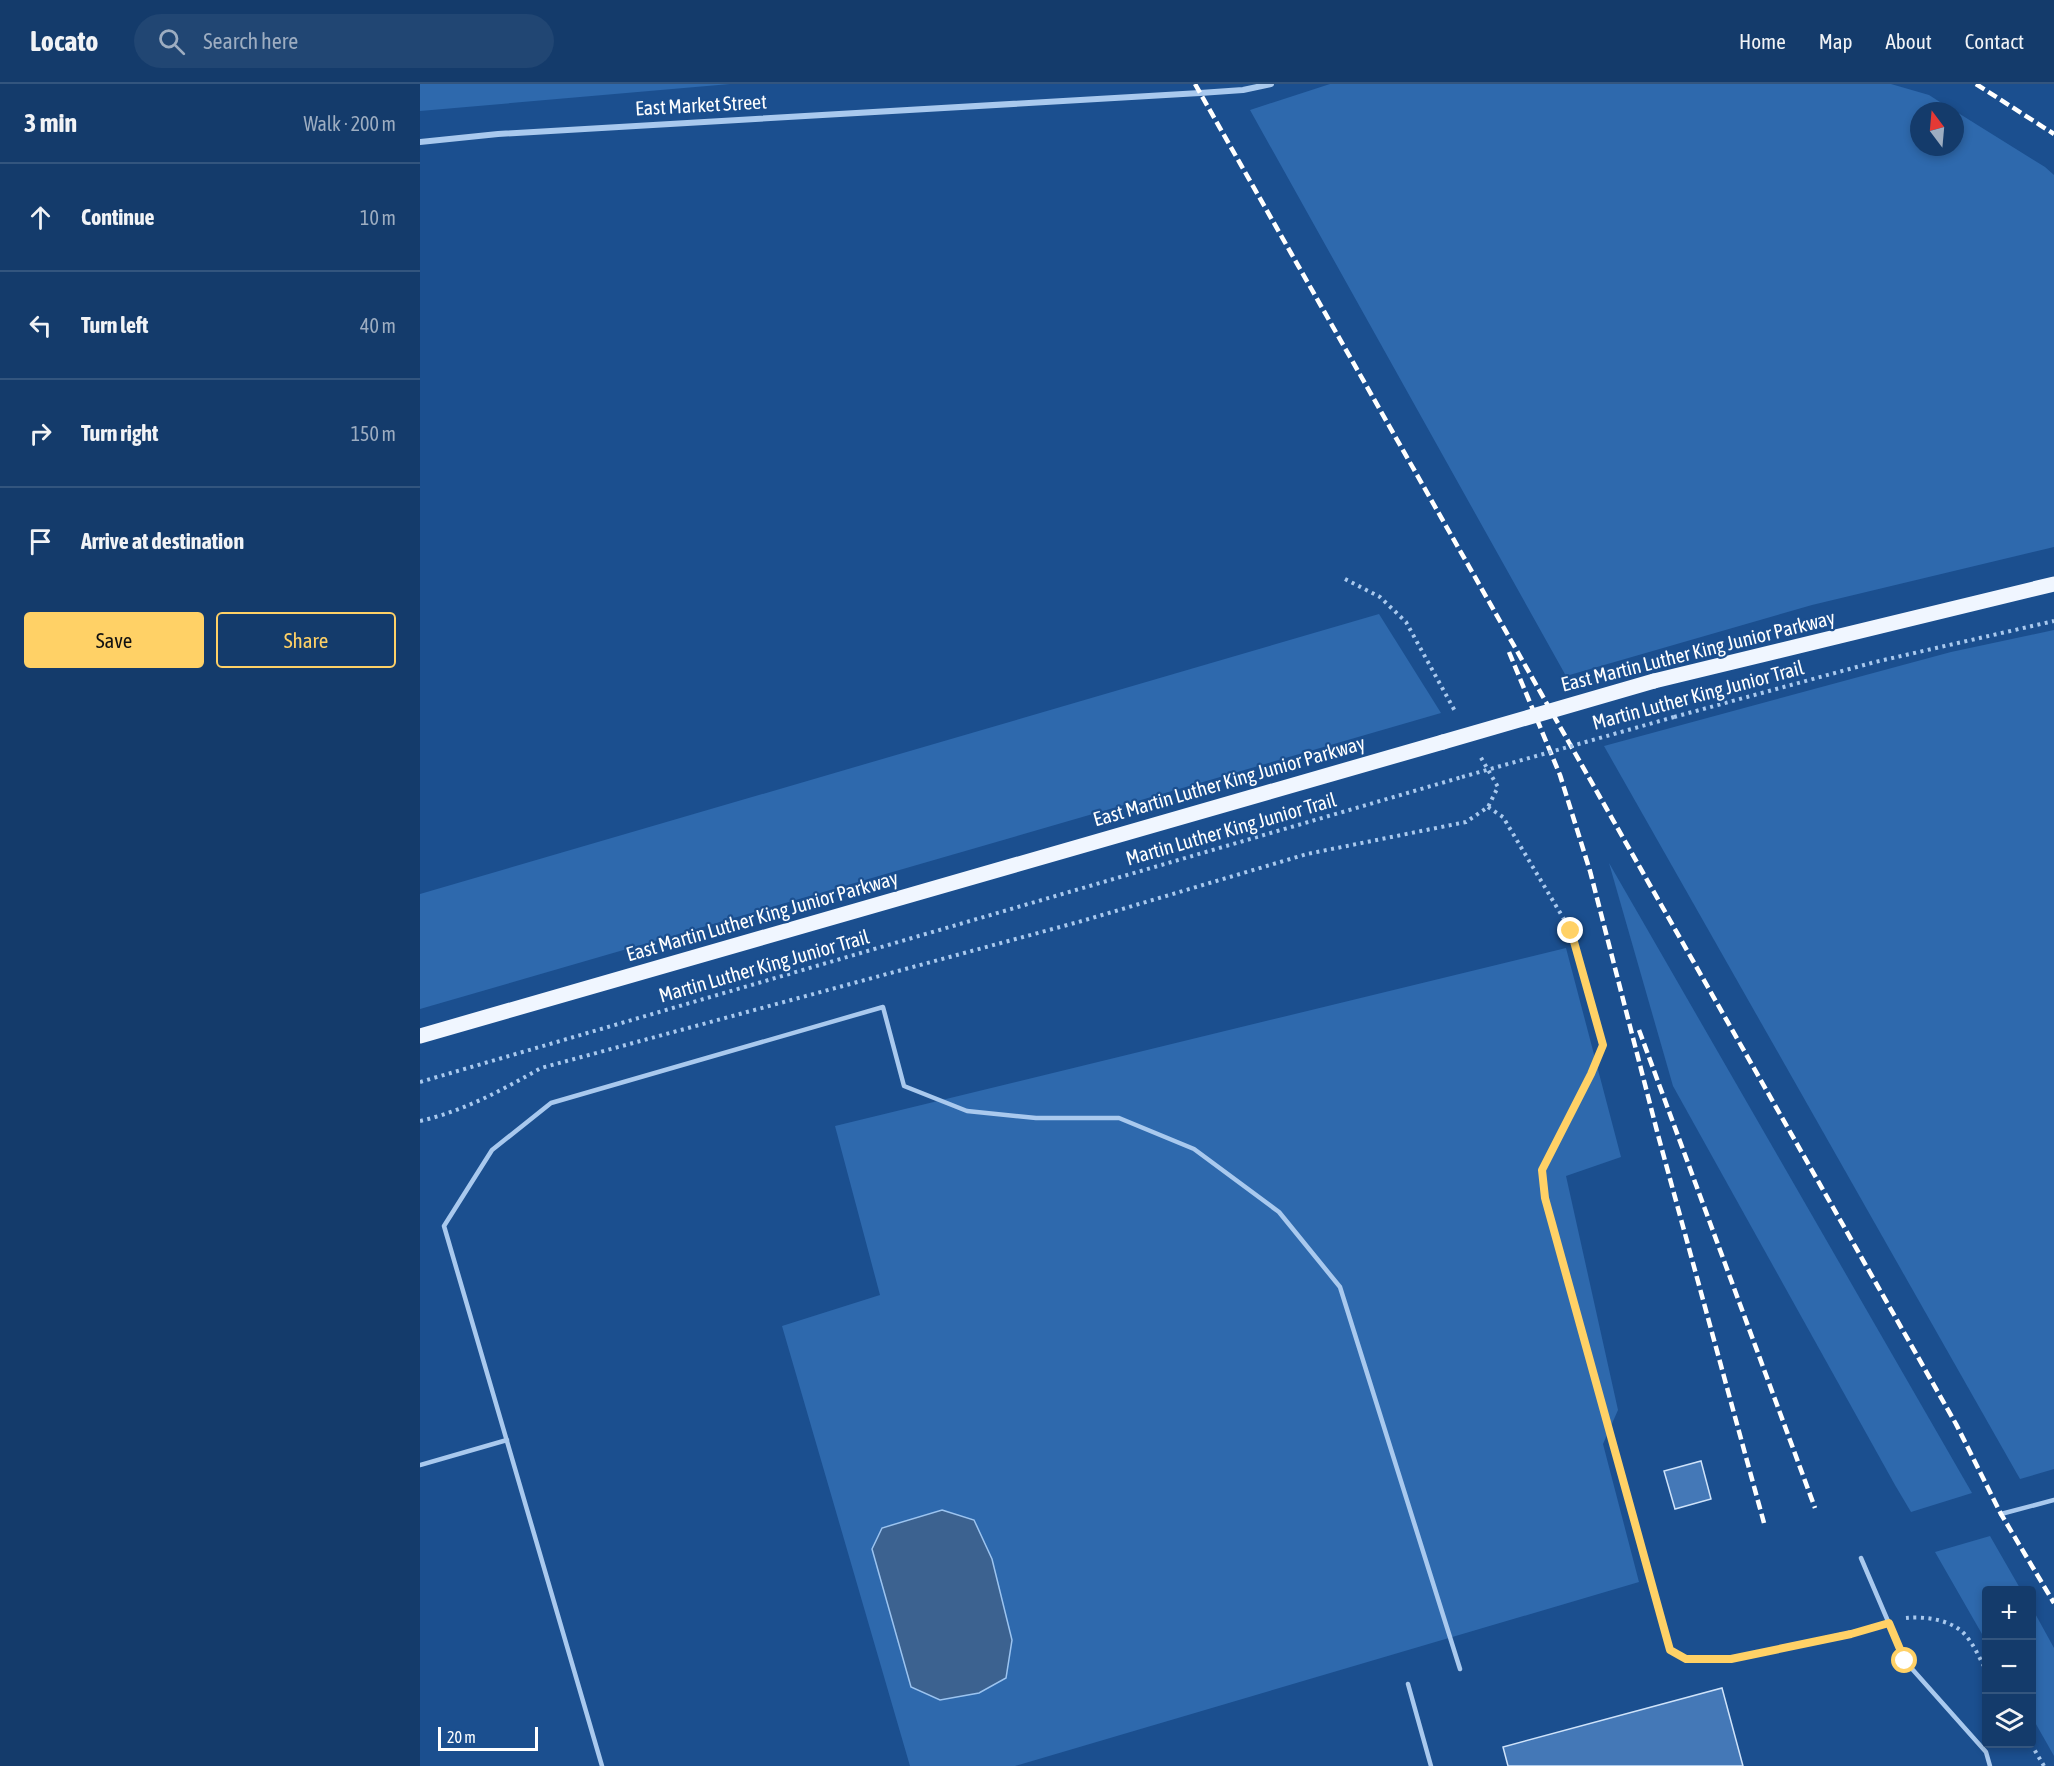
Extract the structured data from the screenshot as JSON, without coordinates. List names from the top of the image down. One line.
{"streets":{"main road":["East Martin Luther King Junior Parkway"],"street":["East Market Street"],"path":["Martin Luther King Junior Trail"]},"scale_bar":"20 m","north":"top","page":{"header":"Locato","search":"Search here","nav":["Home","Map","About","Contact"],"heading":["3 min","Walk · 200 m"],"list":[["Continue","10 m"],["Turn left","40 m"],["Turn right","150 m"],"Arrive at destination"],"buttons":["Save","Share"],"map_buttons":["+","−"],"scale":"20 m"}}
